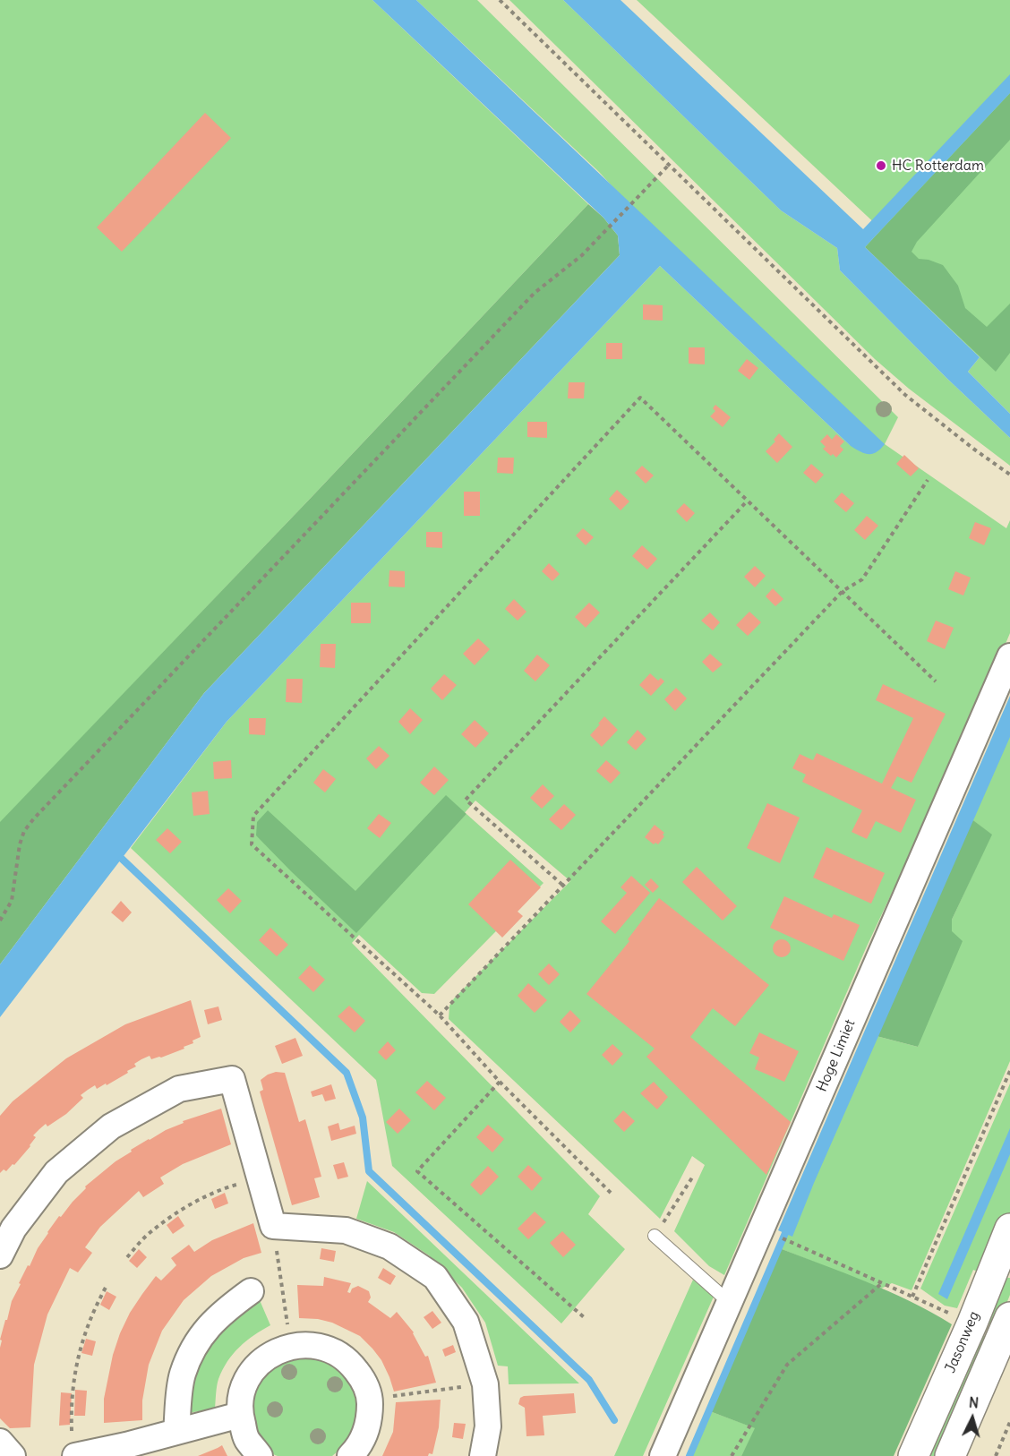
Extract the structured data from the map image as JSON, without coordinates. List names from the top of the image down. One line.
{"streets":{"street":["Hoge Limiet","Jasonweg"]},"places":["HC Rotterdam"],"north":"top"}
